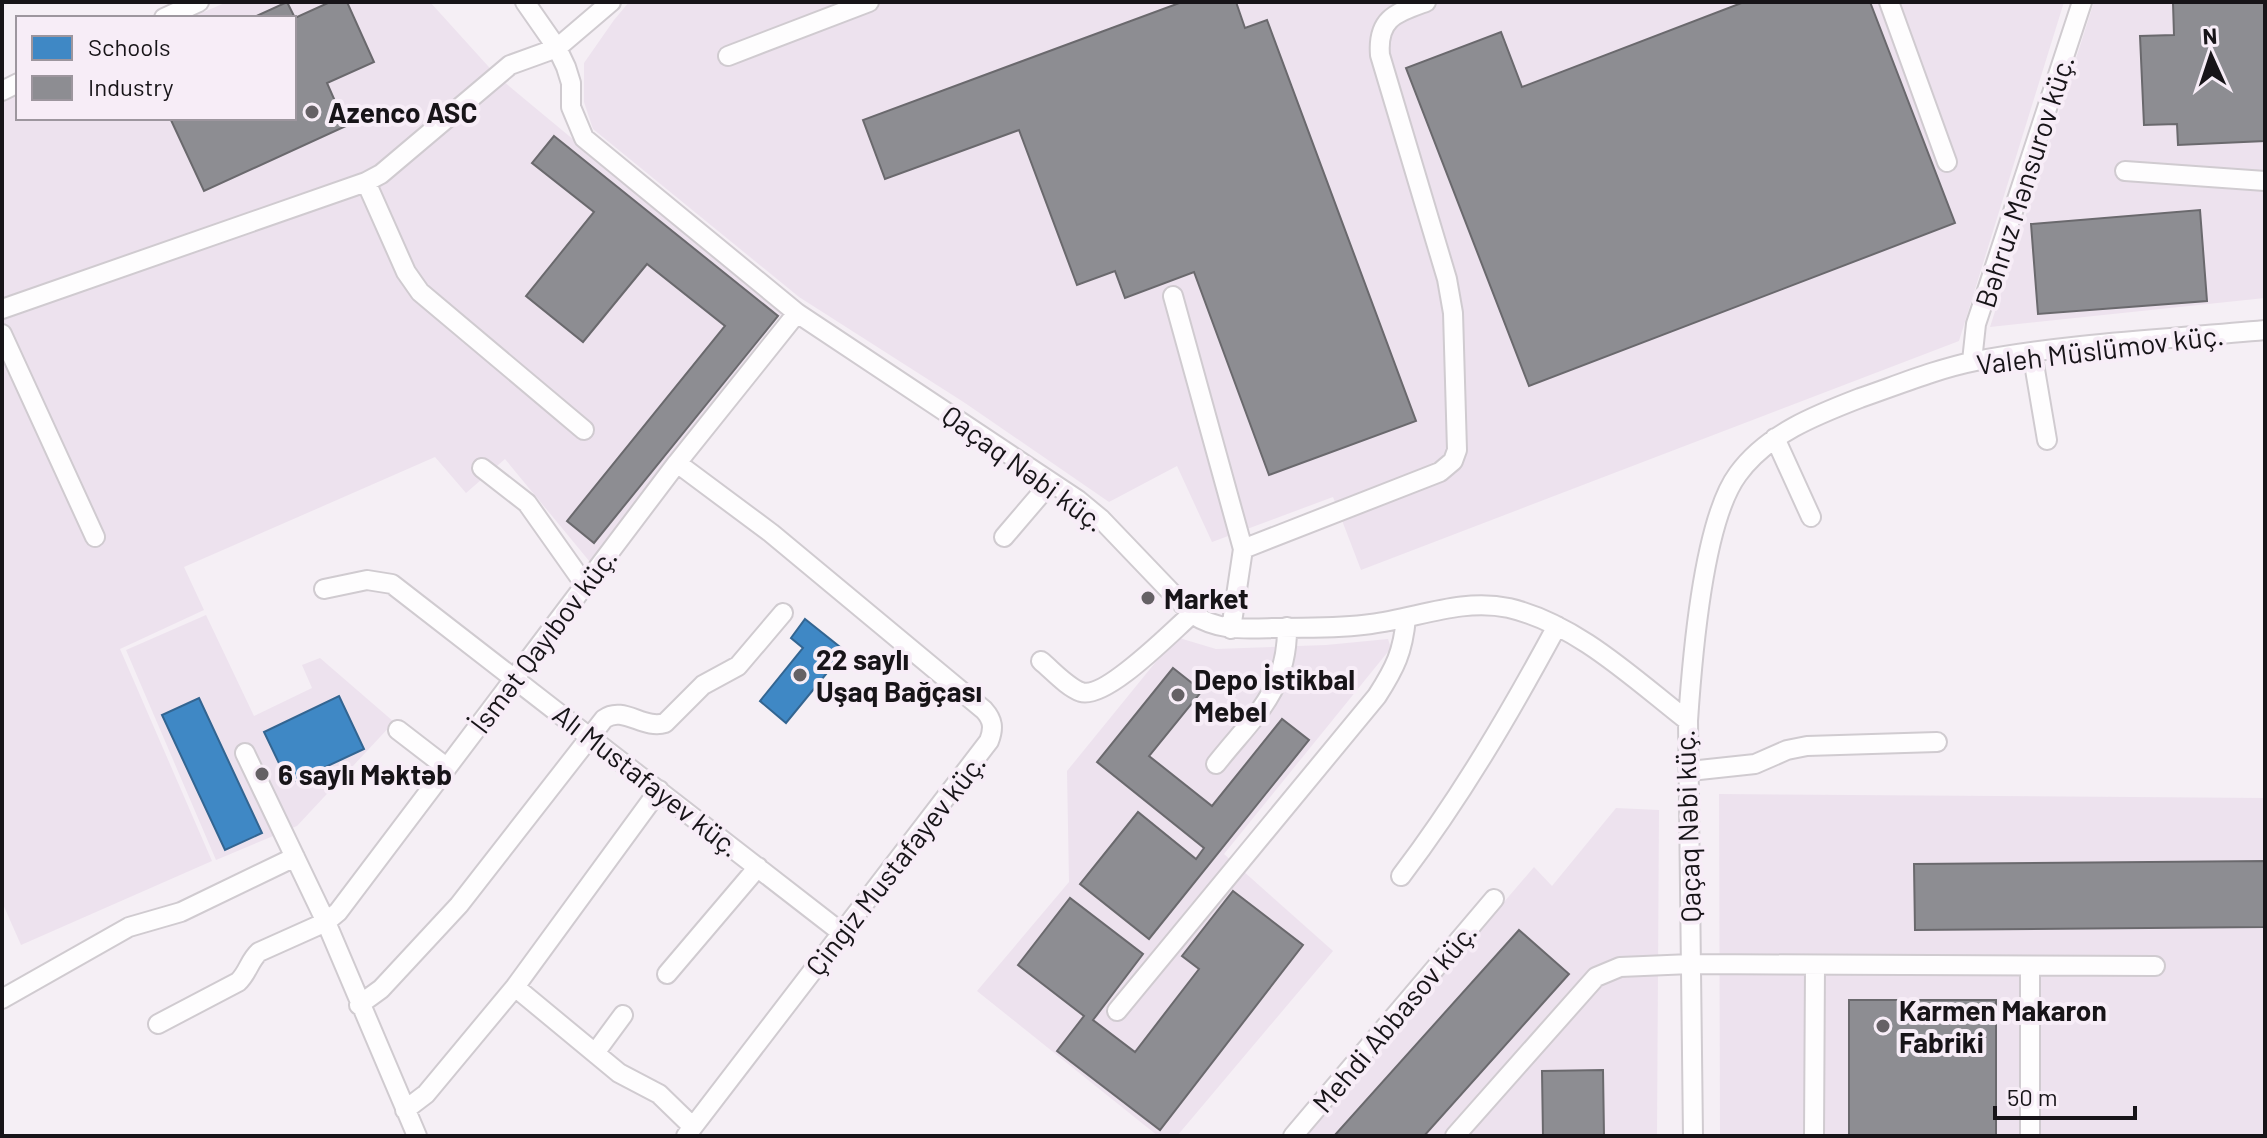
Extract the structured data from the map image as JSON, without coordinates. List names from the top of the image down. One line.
{"streets":{"street":["Bəhruz Mənsurov küç.","Valeh Müslümov küç.","Qaçaq Nəbi küç.","İsmət Qayıbov küç.","Alı Mustafayev küç.","Çingiz Mustafayev küç.","Mehdi Abbasov küç."]},"crossings":[["Bəhruz Mənsurov küç.","Valeh Müslümov küç."],["Valeh Müslümov küç.","Qaçaq Nəbi küç."],["Qaçaq Nəbi küç.","İsmət Qayıbov küç."],["İsmət Qayıbov küç.","Alı Mustafayev küç."],["İsmət Qayıbov küç.","Çingiz Mustafayev küç."],["Alı Mustafayev küç.","Çingiz Mustafayev küç."]],"places":["Azenco ASC","Market","22 saylı Uşaq Bağçası","Depo İstikbal Mebel","6 saylı Məktəb","Karmen Makaron Fabriki"],"legend":["Schools","Industry"],"scale_bar":"50 m","north":"top"}
